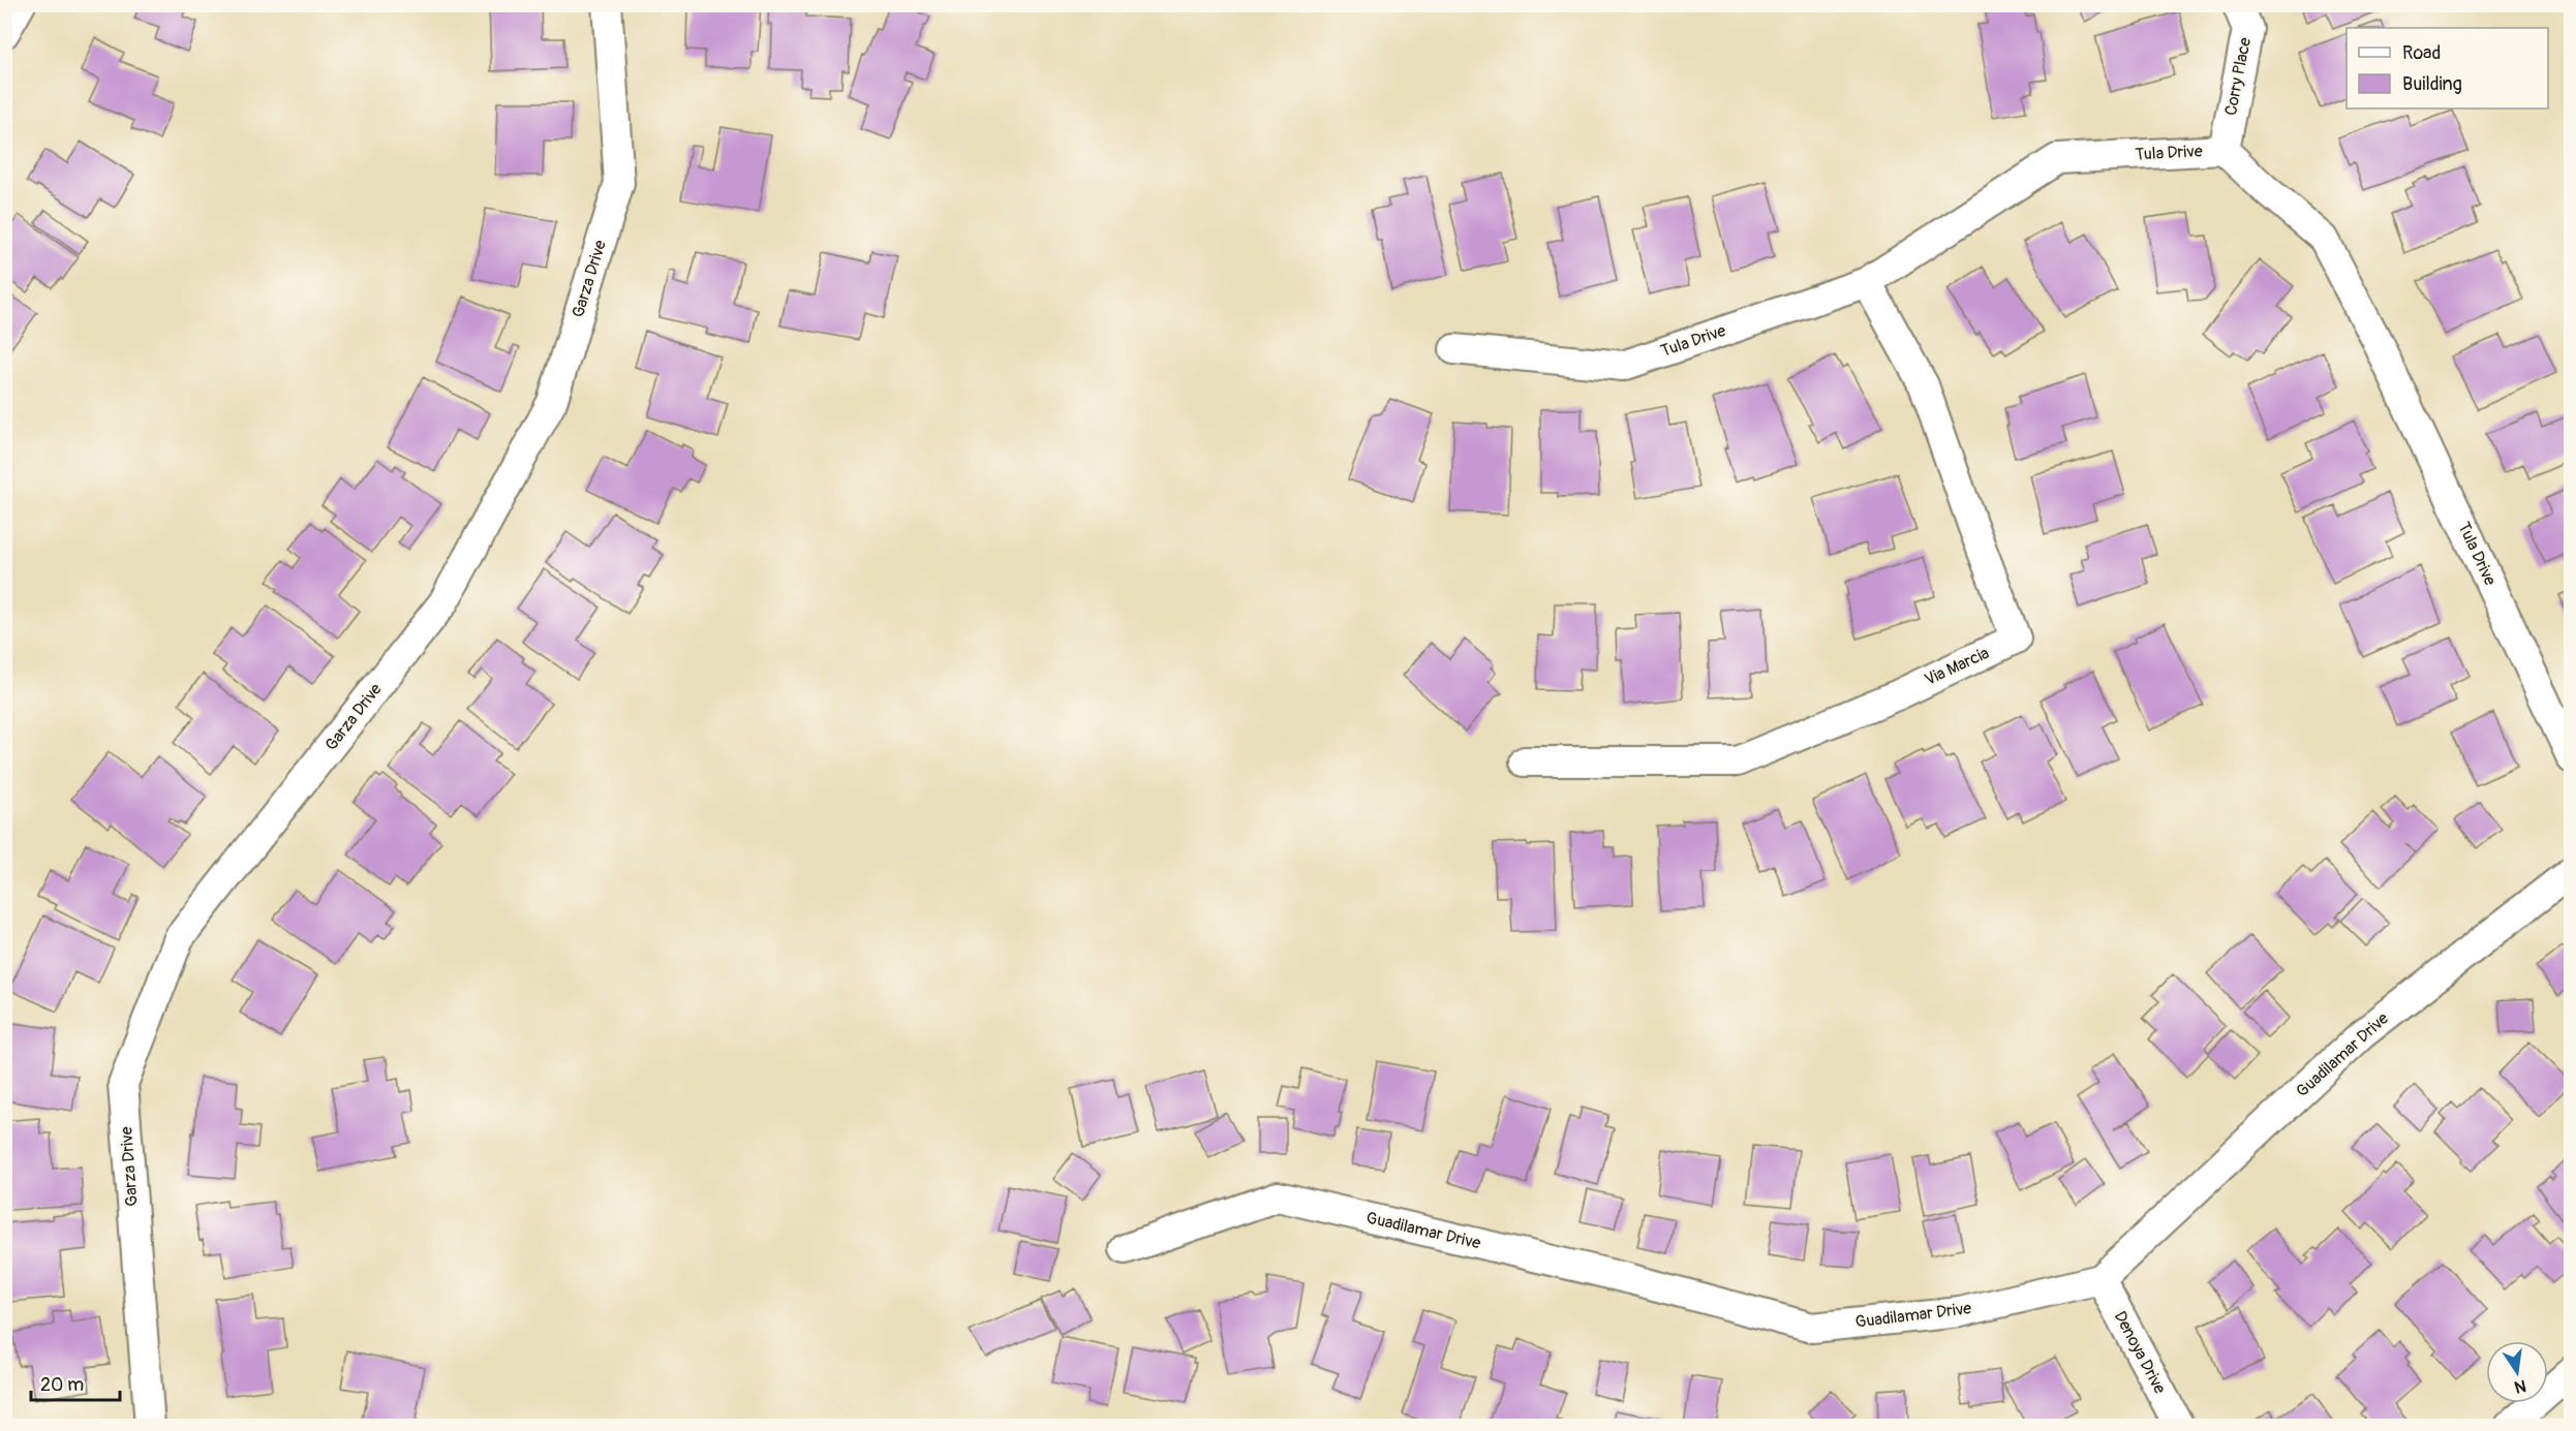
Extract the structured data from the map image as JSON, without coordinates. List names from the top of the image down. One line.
{"streets":{"street":["Corry Place","Tula Drive","Garza Drive","Via Marcia","Guadilamar Drive","Denoya Drive"]},"crossings":[["Corry Place","Tula Drive"],["Tula Drive","Via Marcia"],["Guadilamar Drive","Denoya Drive"]],"legend":["Road","Building"],"scale_bar":"20 m","north":"bottom"}
